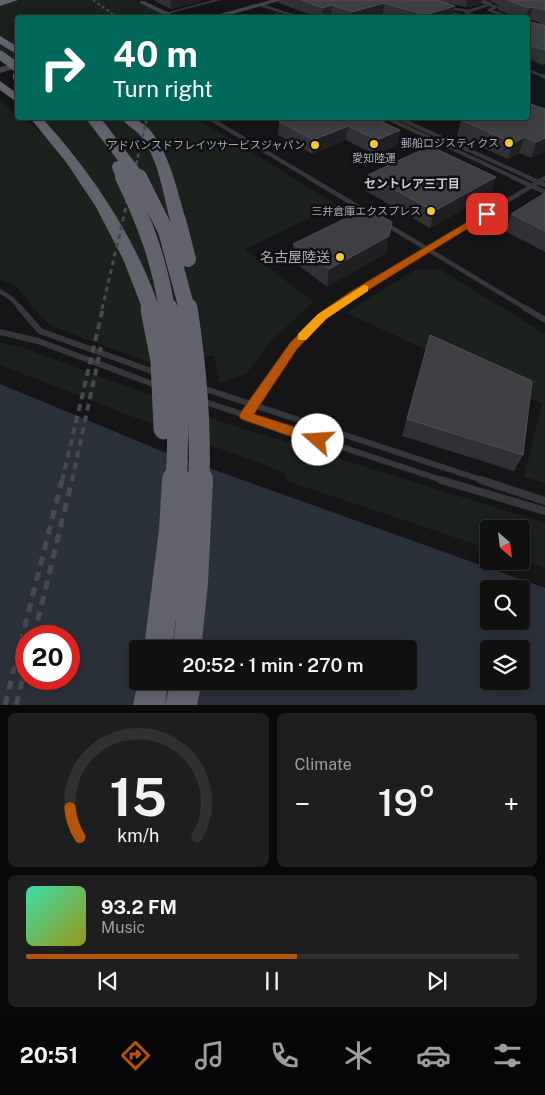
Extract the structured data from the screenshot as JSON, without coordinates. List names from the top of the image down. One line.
{"districts":["セントレア三丁目"],"places":["郵船ロジスティクス","愛知陸運","アドバンスドフレイツサービスジャパン","三井倉庫エクスプレス","名古屋陸送"],"north":"bottom right","page":{"turn":["40 m","Turn right"],"limit":"20","trip":"20:52 · 1 min · 270 m","tile":"Climate","heat":["−","19°","+"],"song":["93.2 FM","Music"],"tabs":"20:51","gauge":["15","km/h"]}}
